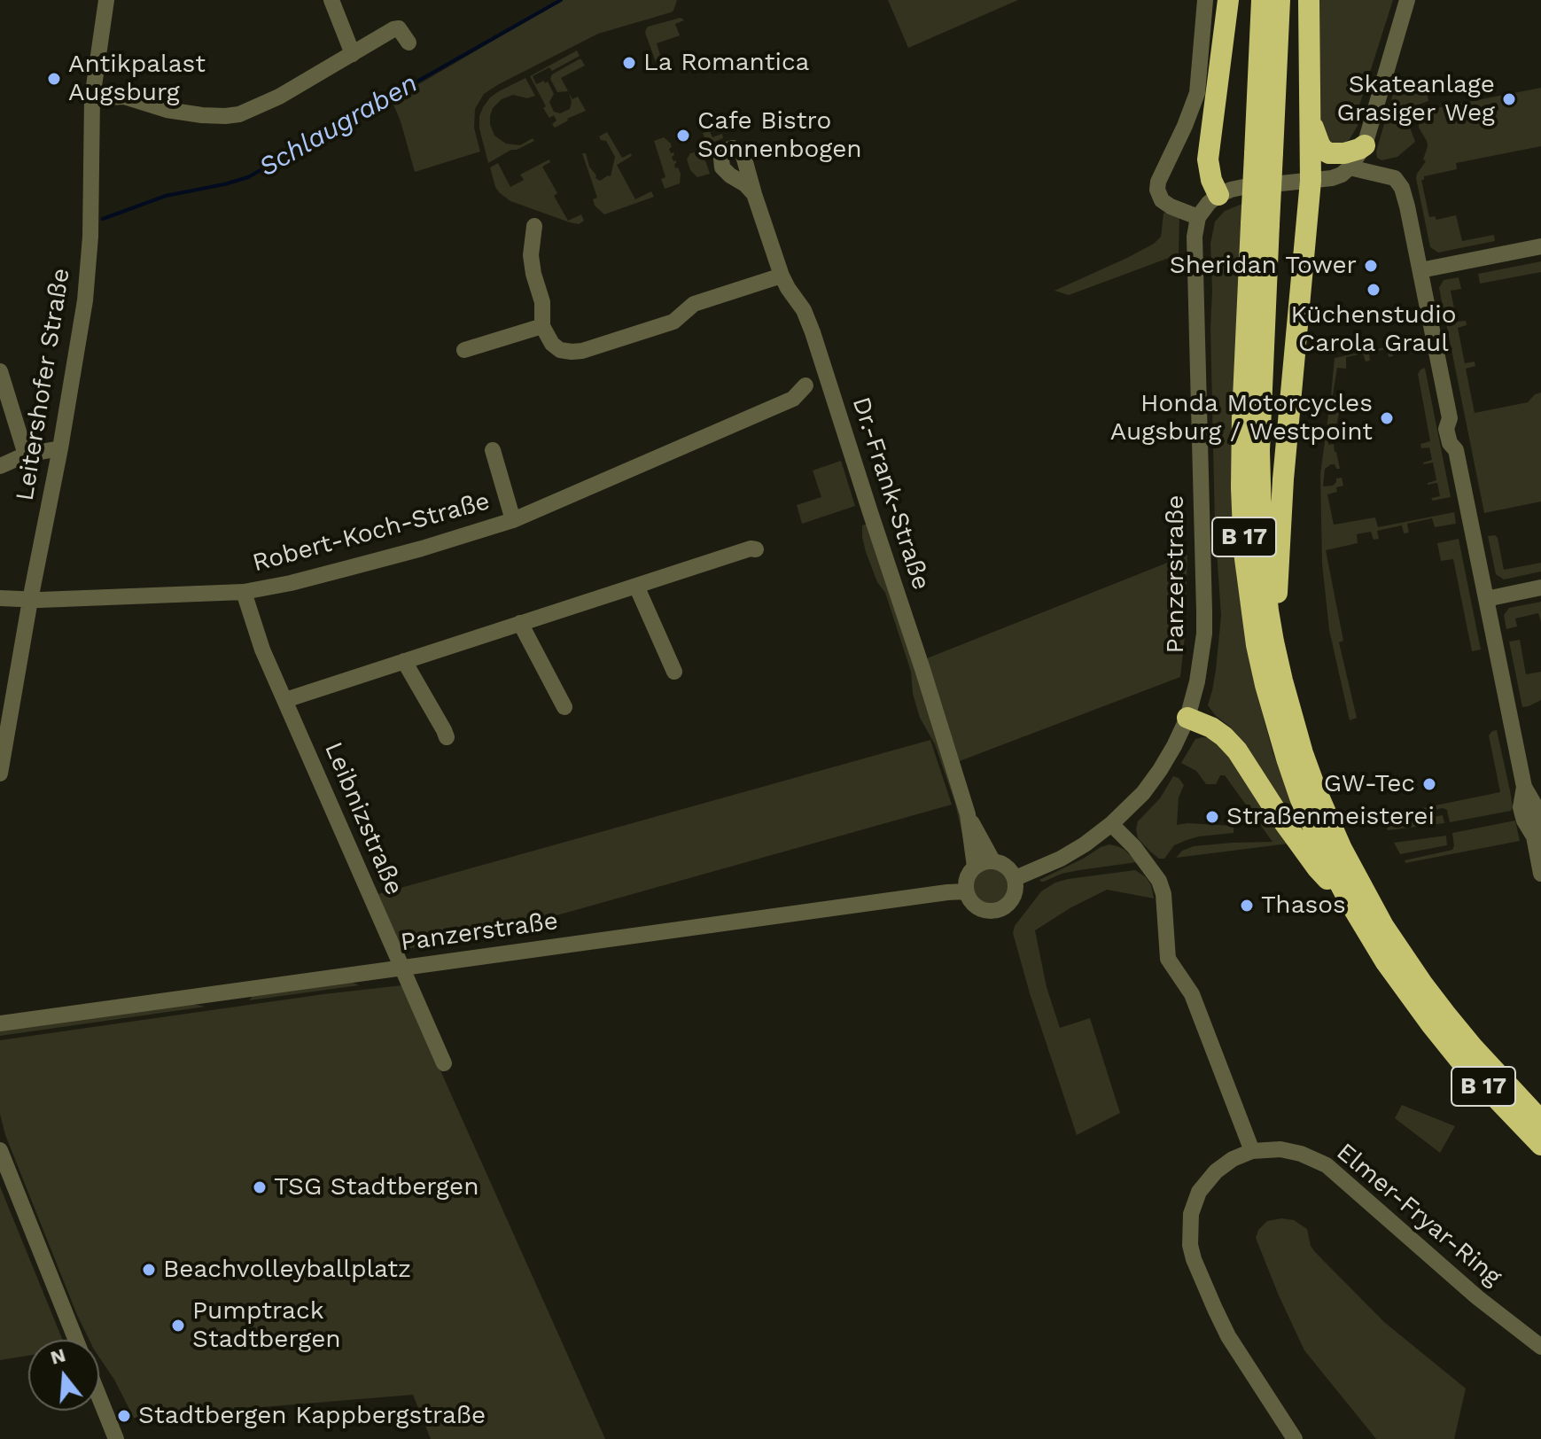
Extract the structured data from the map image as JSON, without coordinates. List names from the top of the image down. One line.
{"streets":{"highway":["B 17"],"street":["Leitershofer Straße","Dr.-Frank-Straße","Robert-Koch-Straße","Panzerstraße","Leibnizstraße","Elmer-Fryar-Ring"]},"crossings":[["Leitershofer Straße","Robert-Koch-Straße"],["Dr.-Frank-Straße","Panzerstraße"],["Robert-Koch-Straße","Leibnizstraße"],["Panzerstraße","Leibnizstraße"]],"water":["Schlaugraben"],"places":["La Romantica","Antikpalast Augsburg","Skateanlage Grasiger Weg","Cafe Bistro Sonnenbogen","Sheridan Tower","Küchenstudio Carola Graul","Honda Motorcycles Augsburg / Westpoint","GW-Tec","Straßenmeisterei","Thasos","TSG Stadtbergen","Beachvolleyballplatz","Pumptrack Stadtbergen","Stadtbergen Kappbergstraße"],"north":"top"}
